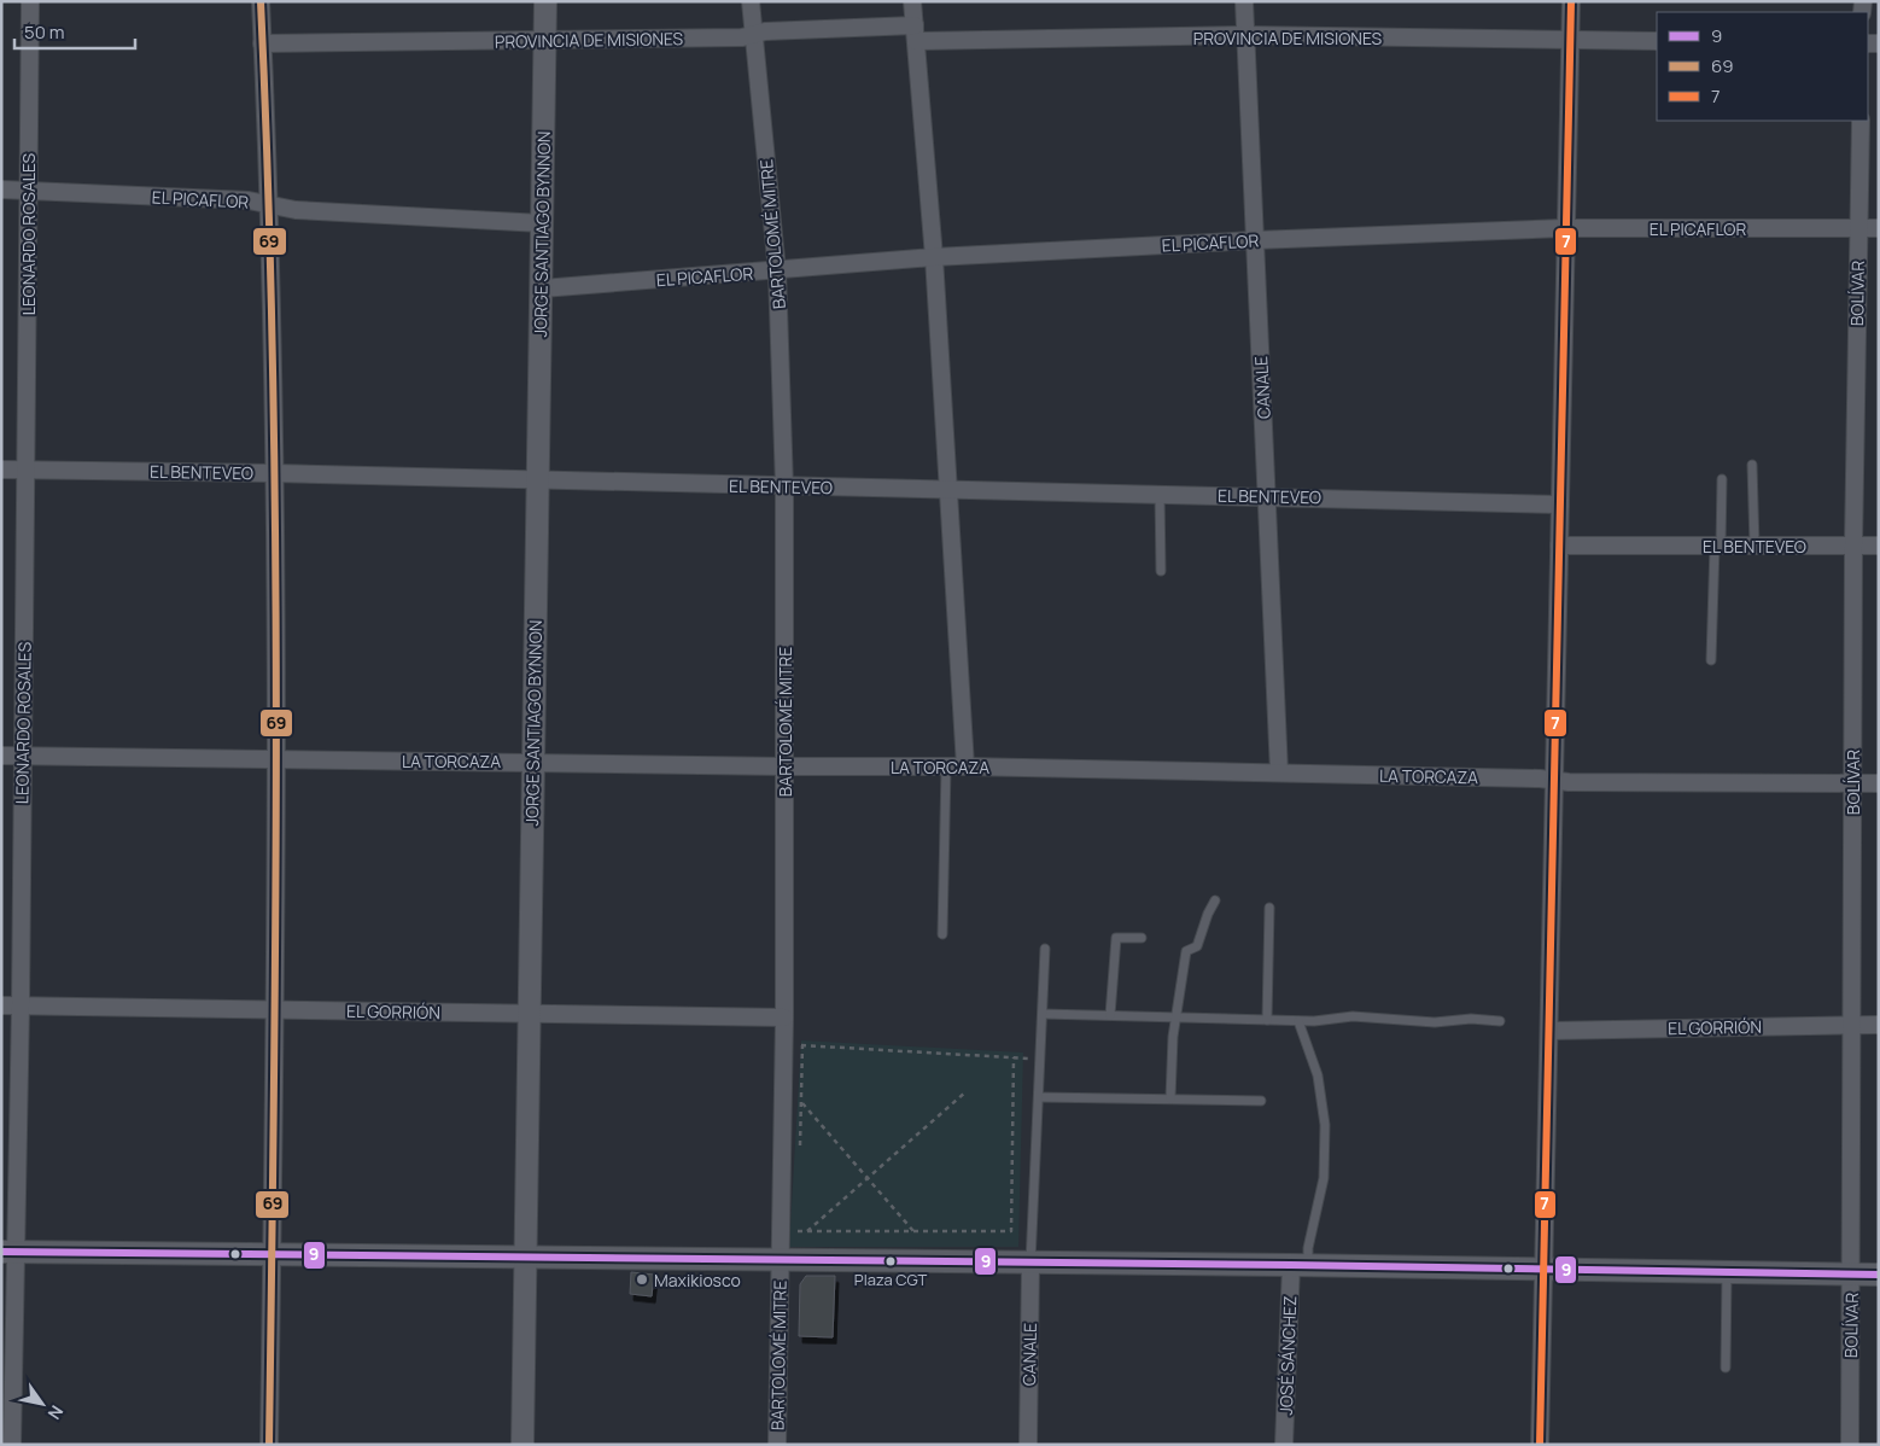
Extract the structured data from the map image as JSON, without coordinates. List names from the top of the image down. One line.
{"streets":{"street":["PROVINCIA DE MISIONES","EL PICAFLOR","LEONARDO ROSALES","JORGE SANTIAGO BYNNON","BARTOLOMÉ MITRE","BOLÍVAR","CANALE","EL BENTEVEO","LA TORCAZA","EL GORRIÓN","JOSÉ SÁNCHEZ"]},"crossings":[["PROVINCIA DE MISIONES","JORGE SANTIAGO BYNNON"],["PROVINCIA DE MISIONES","BARTOLOMÉ MITRE"],["PROVINCIA DE MISIONES","CANALE"],["EL PICAFLOR","LEONARDO ROSALES"],["EL PICAFLOR","JORGE SANTIAGO BYNNON"],["EL PICAFLOR","BARTOLOMÉ MITRE"],["EL PICAFLOR","BOLÍVAR"],["EL PICAFLOR","CANALE"],["LEONARDO ROSALES","EL BENTEVEO"],["LEONARDO ROSALES","LA TORCAZA"],["LEONARDO ROSALES","EL GORRIÓN"],["JORGE SANTIAGO BYNNON","EL BENTEVEO"],["JORGE SANTIAGO BYNNON","LA TORCAZA"],["JORGE SANTIAGO BYNNON","EL GORRIÓN"],["BARTOLOMÉ MITRE","EL BENTEVEO"],["BARTOLOMÉ MITRE","LA TORCAZA"],["BARTOLOMÉ MITRE","EL GORRIÓN"],["BOLÍVAR","EL BENTEVEO"],["BOLÍVAR","LA TORCAZA"],["BOLÍVAR","EL GORRIÓN"],["CANALE","EL BENTEVEO"],["CANALE","LA TORCAZA"]],"places":["Plaza CGT","Maxikiosco"],"lines":["transit line 69","transit line 7","transit line 9"],"legend":["9","69","7"],"scale_bar":"50 m","north":"bottom right"}
